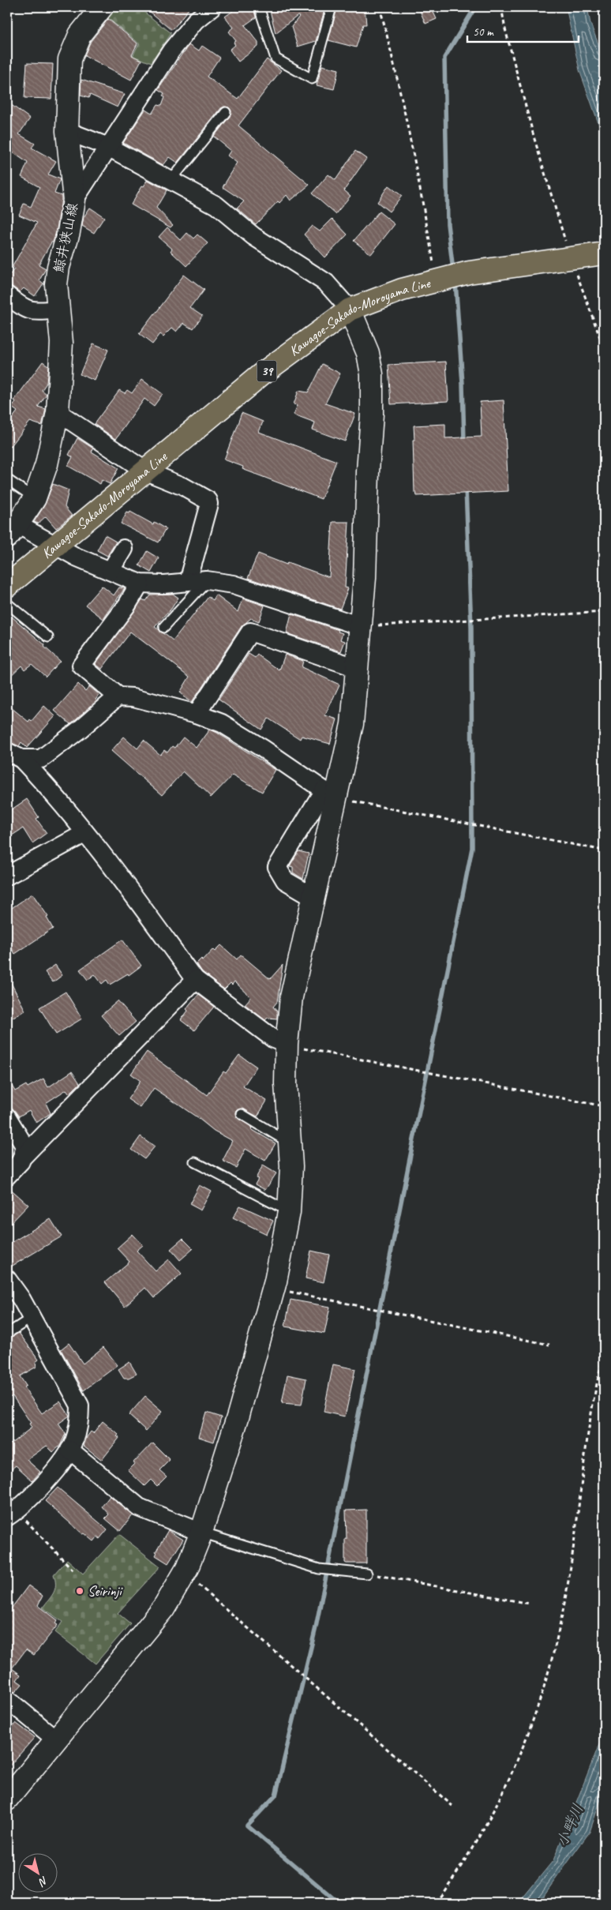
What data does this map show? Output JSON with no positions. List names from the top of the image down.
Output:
{
  "streets": {
    "main road": ["Kawagoe-Sakado-Moroyama Line", "39"],
    "street": ["鯨井狭山線"]
  },
  "water": ["小畔川"],
  "places": ["Seirinji"],
  "scale_bar": "50 m",
  "north": "bottom right"
}
